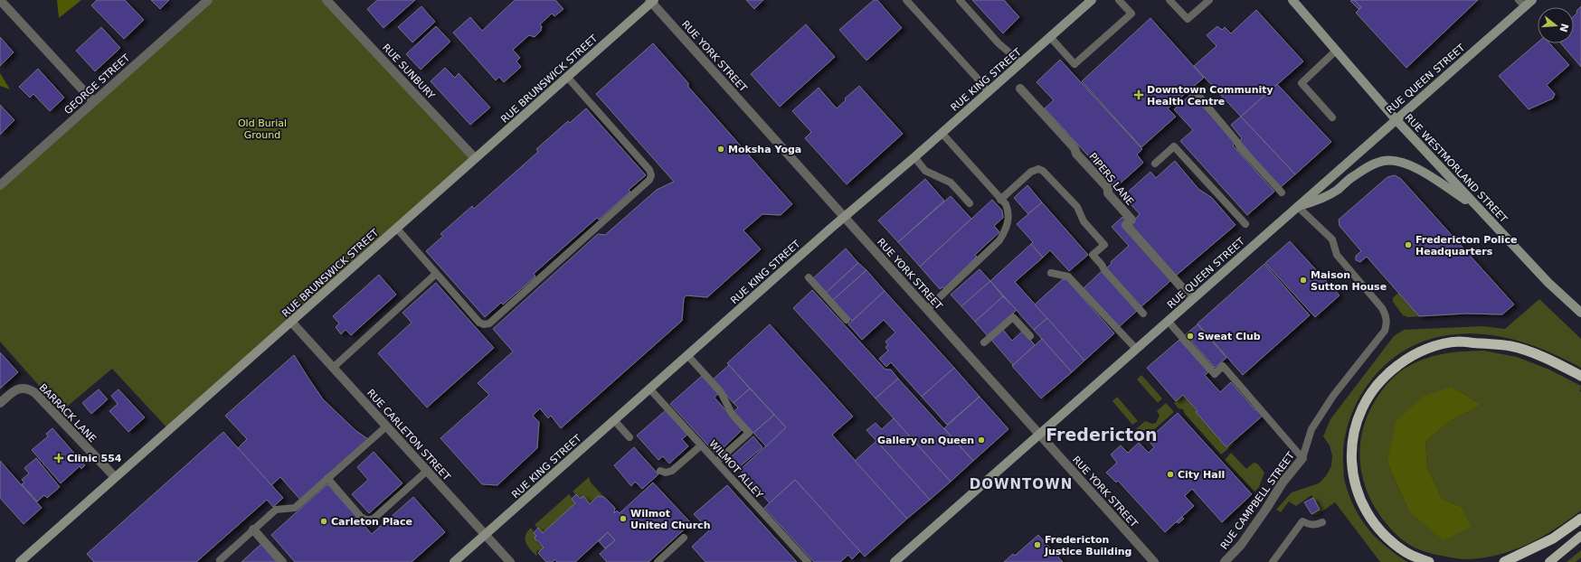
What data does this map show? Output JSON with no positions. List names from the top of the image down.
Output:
{
  "streets": {
    "main road": [
      "RUE BRUNSWICK STREET",
      "RUE QUEEN STREET",
      "RUE KING STREET",
      "RUE WESTMORLAND STREET"
    ],
    "street": [
      "RUE YORK STREET",
      "RUE SUNBURY",
      "GEORGE STREET",
      "PIPERS LANE",
      "BARRACK LANE",
      "RUE CARLETON STREET",
      "RUE CAMPBELL STREET"
    ],
    "lane": ["WILMOT ALLEY"]
  },
  "crossings": [
    ["RUE YORK STREET", "RUE BRUNSWICK STREET"],
    ["RUE YORK STREET", "RUE QUEEN STREET"],
    ["RUE YORK STREET", "RUE KING STREET"],
    ["RUE SUNBURY", "RUE BRUNSWICK STREET"],
    ["RUE BRUNSWICK STREET", "BARRACK LANE"],
    ["RUE BRUNSWICK STREET", "RUE CARLETON STREET"],
    ["RUE QUEEN STREET", "RUE WESTMORLAND STREET"],
    ["RUE QUEEN STREET", "PIPERS LANE"],
    ["RUE QUEEN STREET", "RUE CAMPBELL STREET"],
    ["RUE KING STREET", "RUE CARLETON STREET"],
    ["RUE KING STREET", "WILMOT ALLEY"]
  ],
  "districts": ["Fredericton", "DOWNTOWN"],
  "parks": ["Old Burial Ground"],
  "places": {
    "health": ["Downtown Community Health Centre", "Clinic 554"],
    "other": [
      "Moksha Yoga",
      "Fredericton Police Headquarters",
      "Maison Sutton House",
      "Sweat Club",
      "Gallery on Queen",
      "City Hall",
      "Wilmot United Church",
      "Carleton Place",
      "Fredericton Justice Building"
    ]
  },
  "north": "right"
}
